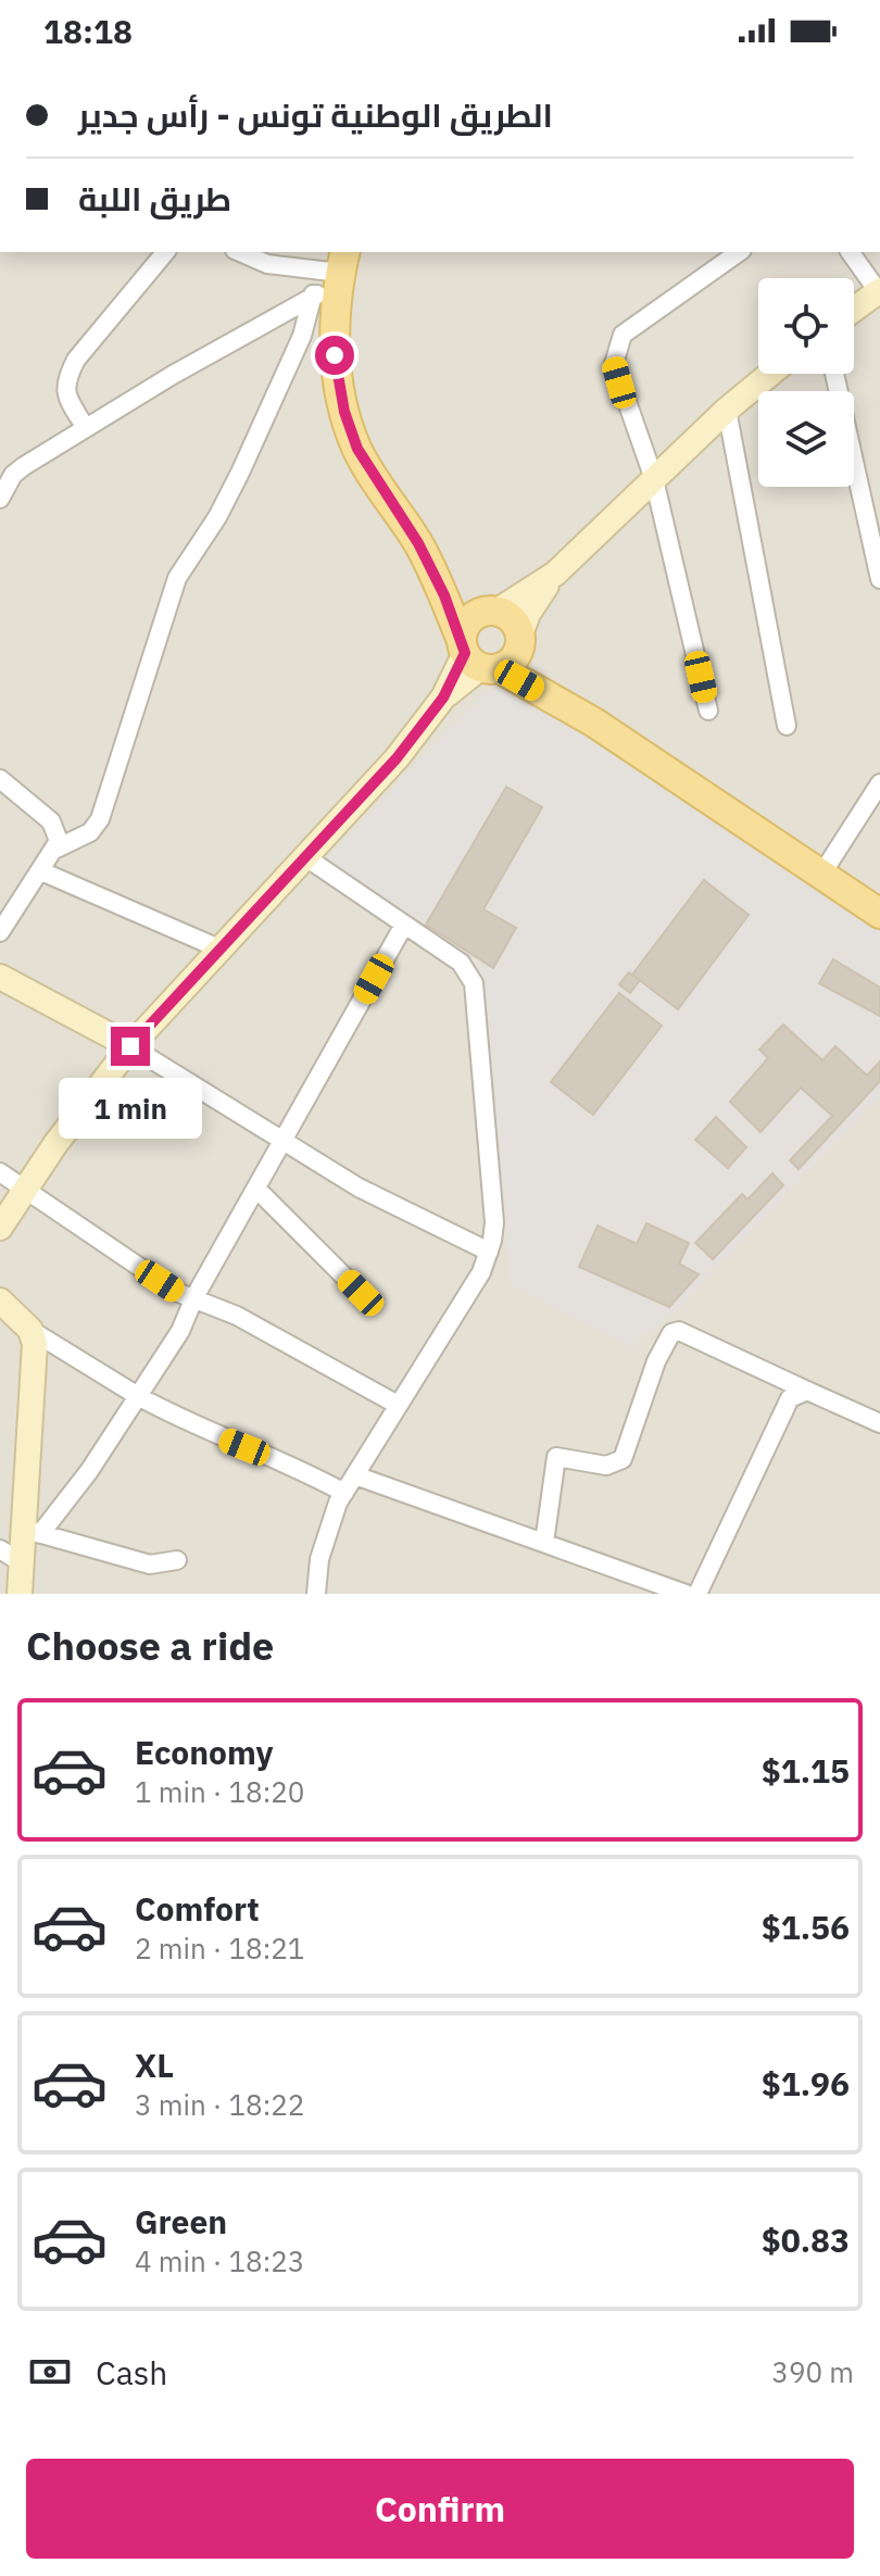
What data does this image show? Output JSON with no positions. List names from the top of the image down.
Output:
{
  "page": {
    "status": "18:18",
    "banner": ["الطريق الوطنية تونس - رأس جدير", "طريق اللبة"],
    "bubble": "1 min",
    "heading": "Choose a ride",
    "list": [
      {
        "name": "Economy",
        "note": "1 min · 18:20",
        "value": "$1.15"
      },
      {
        "name": "Comfort",
        "note": "2 min · 18:21",
        "value": "$1.56"
      },
      {
        "name": "XL",
        "note": "3 min · 18:22",
        "value": "$1.96"
      },
      {
        "name": "Green",
        "note": "4 min · 18:23",
        "value": "$0.83"
      }
    ],
    "pay": ["Cash", "390 m"],
    "buttons": "Confirm"
  }
}
